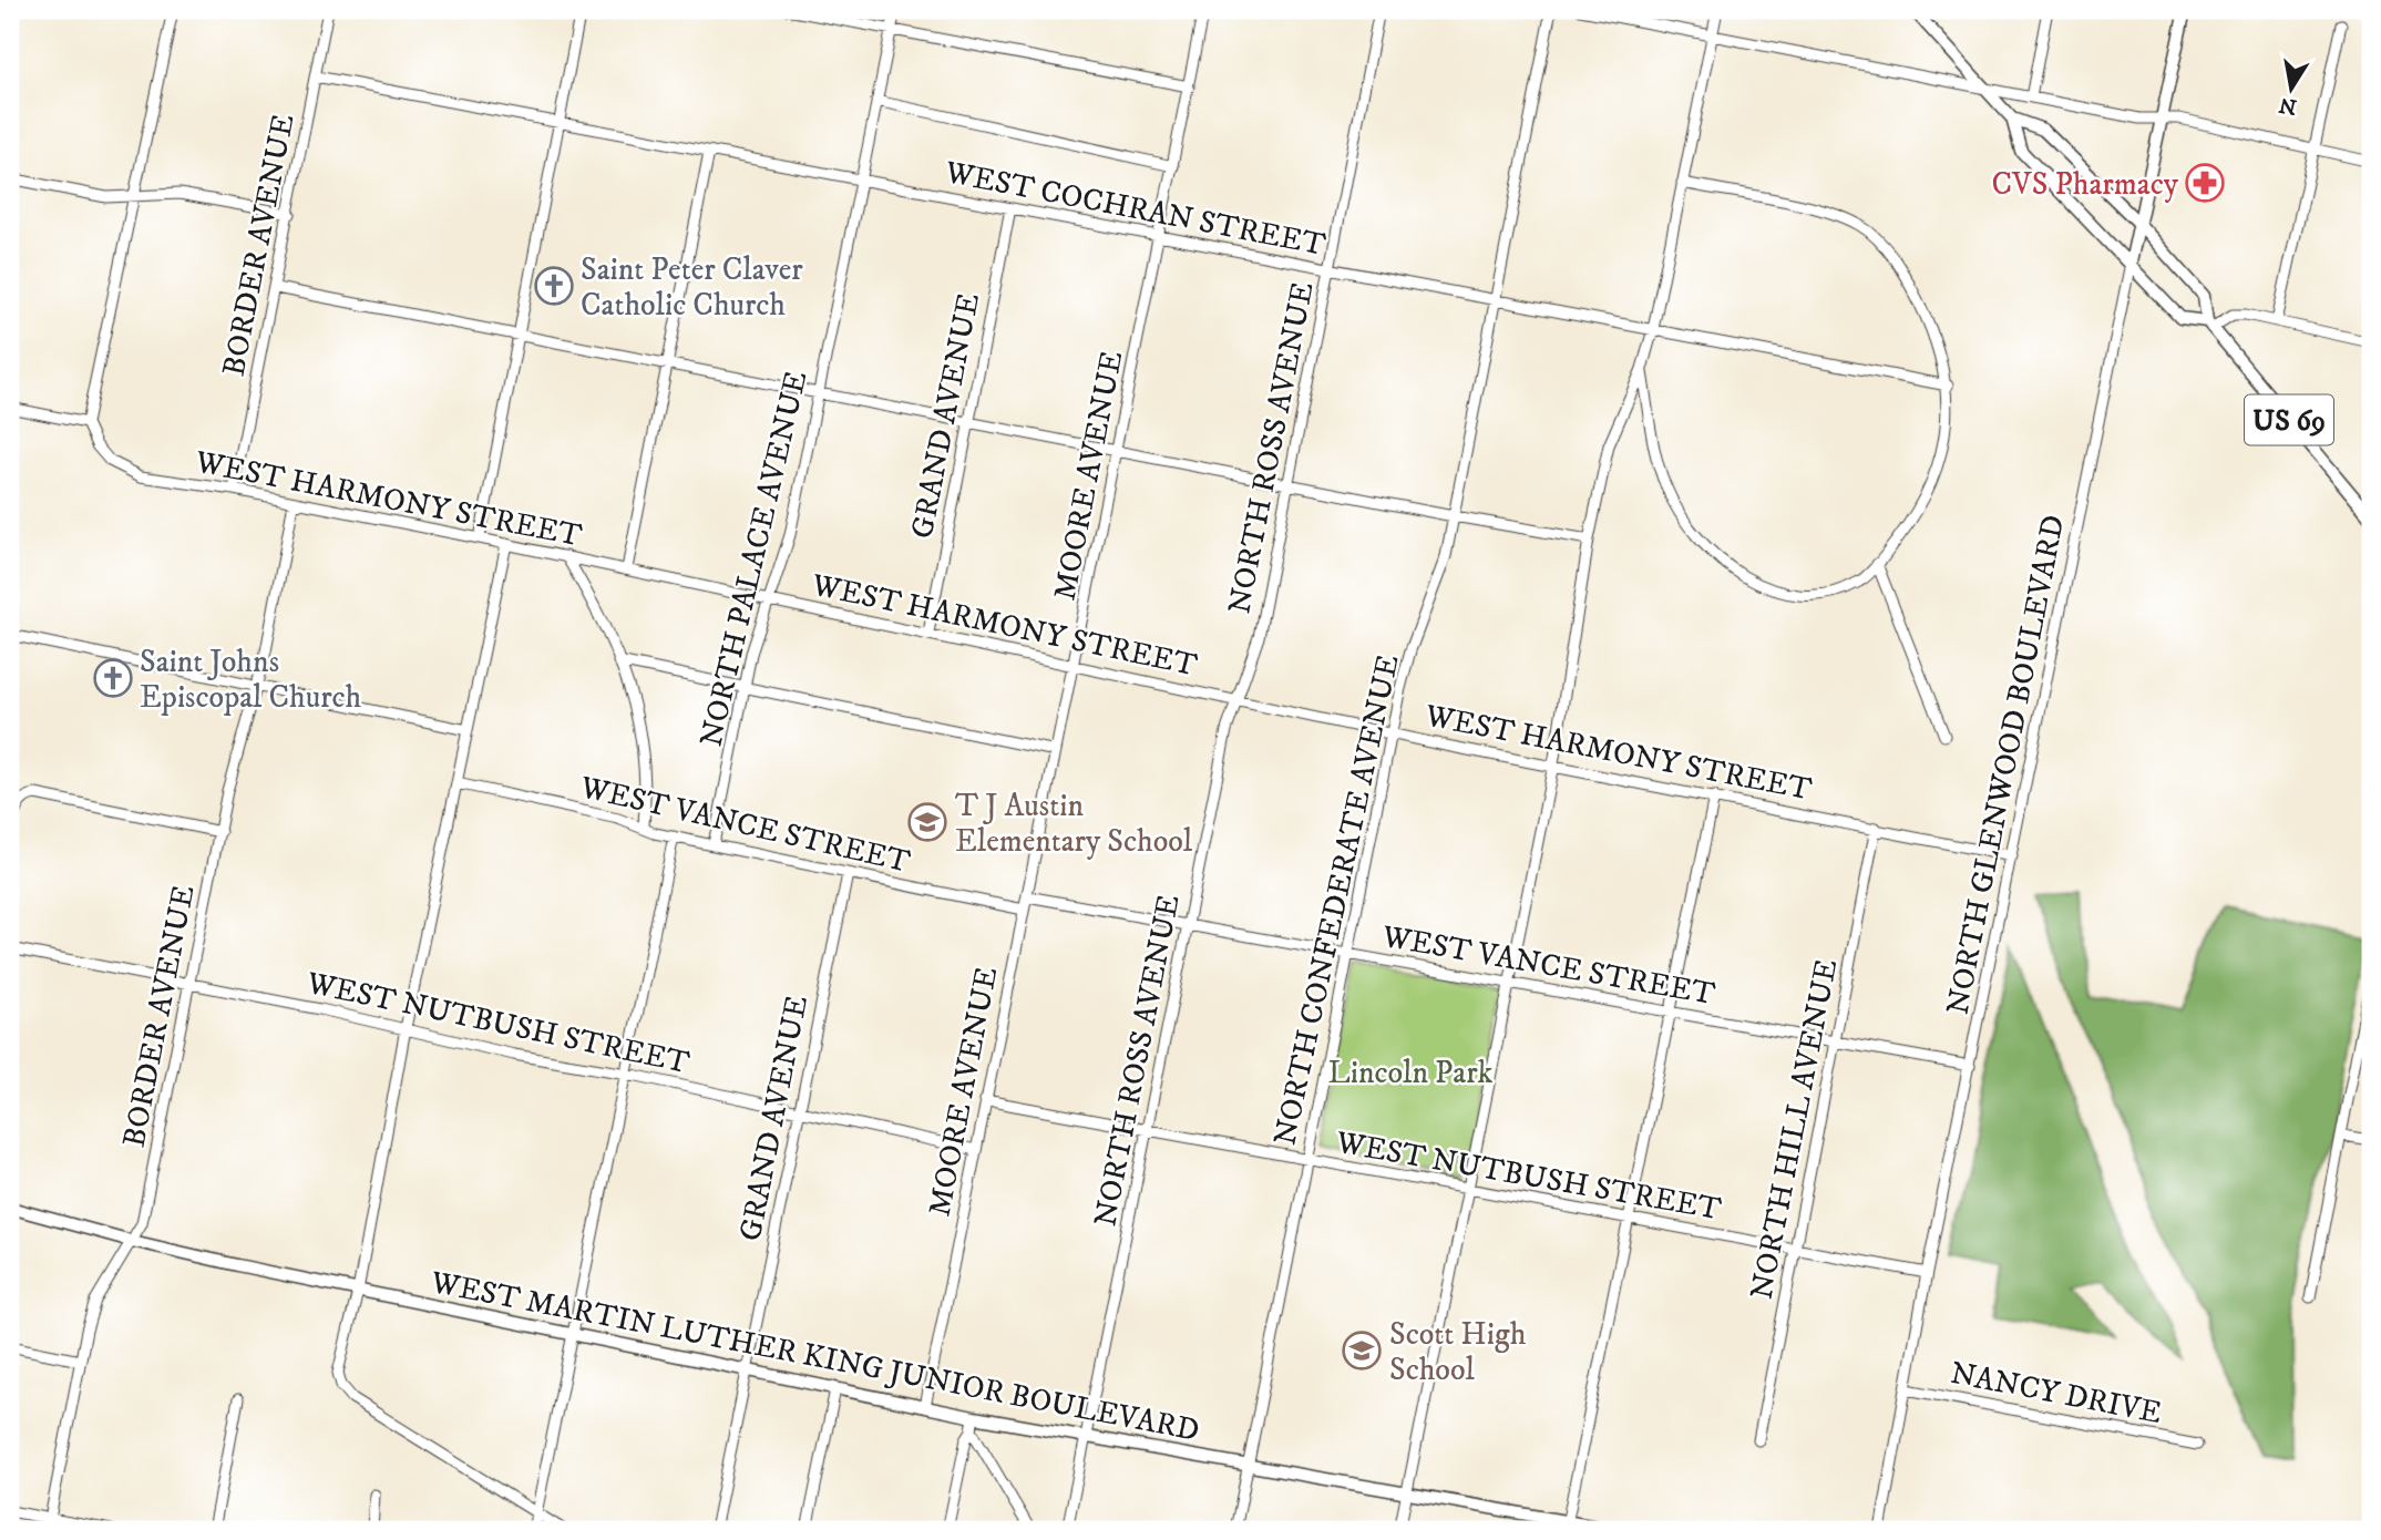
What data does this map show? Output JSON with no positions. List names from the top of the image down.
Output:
{
  "streets": {
    "main road": ["US 69", "NORTH GLENWOOD BOULEVARD", "WEST MARTIN LUTHER KING JUNIOR BOULEVARD"],
    "street": [
      "WEST COCHRAN STREET",
      "BORDER AVENUE",
      "GRAND AVENUE",
      "NORTH ROSS AVENUE",
      "MOORE AVENUE",
      "WEST HARMONY STREET",
      "NORTH PALACE AVENUE",
      "WEST VANCE STREET",
      "NORTH CONFEDERATE AVENUE",
      "WEST NUTBUSH STREET",
      "NORTH HILL AVENUE",
      "NANCY DRIVE"
    ]
  },
  "crossings": [
    ["WEST COCHRAN STREET", "BORDER AVENUE"],
    ["WEST COCHRAN STREET", "GRAND AVENUE"],
    ["WEST COCHRAN STREET", "NORTH ROSS AVENUE"],
    ["WEST COCHRAN STREET", "MOORE AVENUE"],
    ["WEST COCHRAN STREET", "NORTH PALACE AVENUE"],
    ["WEST COCHRAN STREET", "NORTH CONFEDERATE AVENUE"],
    ["BORDER AVENUE", "WEST HARMONY STREET"],
    ["BORDER AVENUE", "WEST NUTBUSH STREET"],
    ["BORDER AVENUE", "WEST MARTIN LUTHER KING JUNIOR BOULEVARD"],
    ["GRAND AVENUE", "WEST HARMONY STREET"],
    ["GRAND AVENUE", "WEST VANCE STREET"],
    ["GRAND AVENUE", "WEST NUTBUSH STREET"],
    ["GRAND AVENUE", "WEST MARTIN LUTHER KING JUNIOR BOULEVARD"],
    ["US 69", "NORTH GLENWOOD BOULEVARD"],
    ["NORTH ROSS AVENUE", "WEST HARMONY STREET"],
    ["NORTH ROSS AVENUE", "WEST VANCE STREET"],
    ["NORTH ROSS AVENUE", "WEST NUTBUSH STREET"],
    ["NORTH ROSS AVENUE", "WEST MARTIN LUTHER KING JUNIOR BOULEVARD"],
    ["MOORE AVENUE", "WEST HARMONY STREET"],
    ["MOORE AVENUE", "WEST VANCE STREET"],
    ["MOORE AVENUE", "WEST NUTBUSH STREET"],
    ["MOORE AVENUE", "WEST MARTIN LUTHER KING JUNIOR BOULEVARD"],
    ["WEST HARMONY STREET", "NORTH PALACE AVENUE"],
    ["WEST HARMONY STREET", "NORTH GLENWOOD BOULEVARD"],
    ["WEST HARMONY STREET", "NORTH CONFEDERATE AVENUE"],
    ["WEST HARMONY STREET", "NORTH HILL AVENUE"],
    ["NORTH PALACE AVENUE", "WEST VANCE STREET"],
    ["NORTH GLENWOOD BOULEVARD", "WEST VANCE STREET"],
    ["NORTH GLENWOOD BOULEVARD", "WEST NUTBUSH STREET"],
    ["NORTH GLENWOOD BOULEVARD", "NANCY DRIVE"],
    ["WEST VANCE STREET", "NORTH CONFEDERATE AVENUE"],
    ["WEST VANCE STREET", "NORTH HILL AVENUE"],
    ["NORTH CONFEDERATE AVENUE", "WEST NUTBUSH STREET"],
    ["NORTH CONFEDERATE AVENUE", "WEST MARTIN LUTHER KING JUNIOR BOULEVARD"],
    ["WEST NUTBUSH STREET", "NORTH HILL AVENUE"]
  ],
  "parks": ["Lincoln Park"],
  "places": {
    "pharmacy": ["CVS Pharmacy"],
    "church": ["Saint Peter Claver Catholic Church", "Saint Johns Episcopal Church"],
    "school or university": ["T J Austin Elementary School", "Scott High School"]
  },
  "north": "bottom"
}
